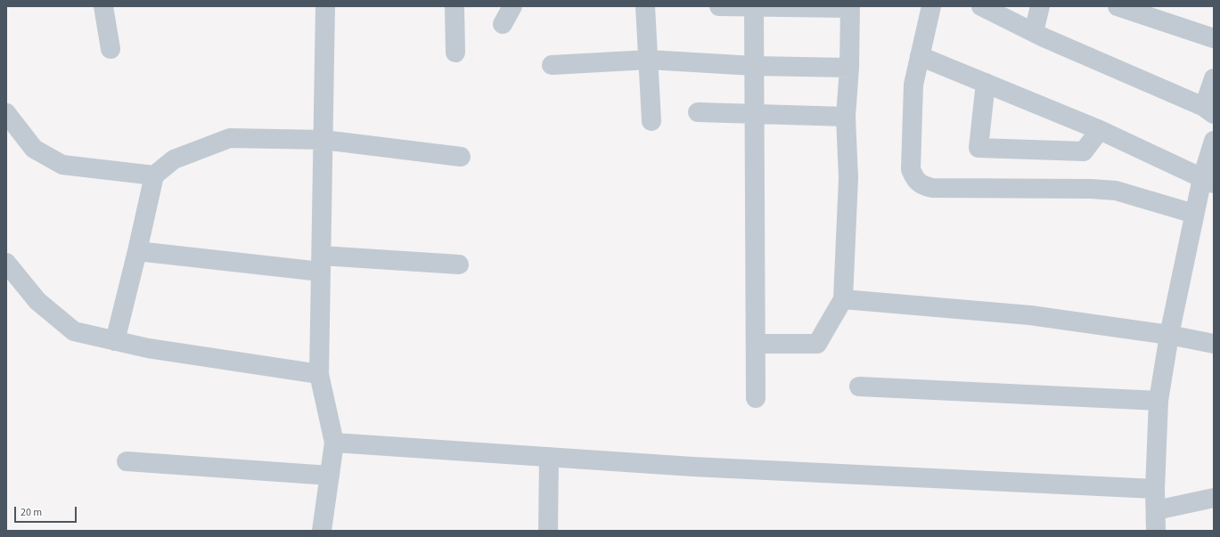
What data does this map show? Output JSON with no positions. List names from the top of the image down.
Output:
{
  "scale_bar": "20 m"
}
